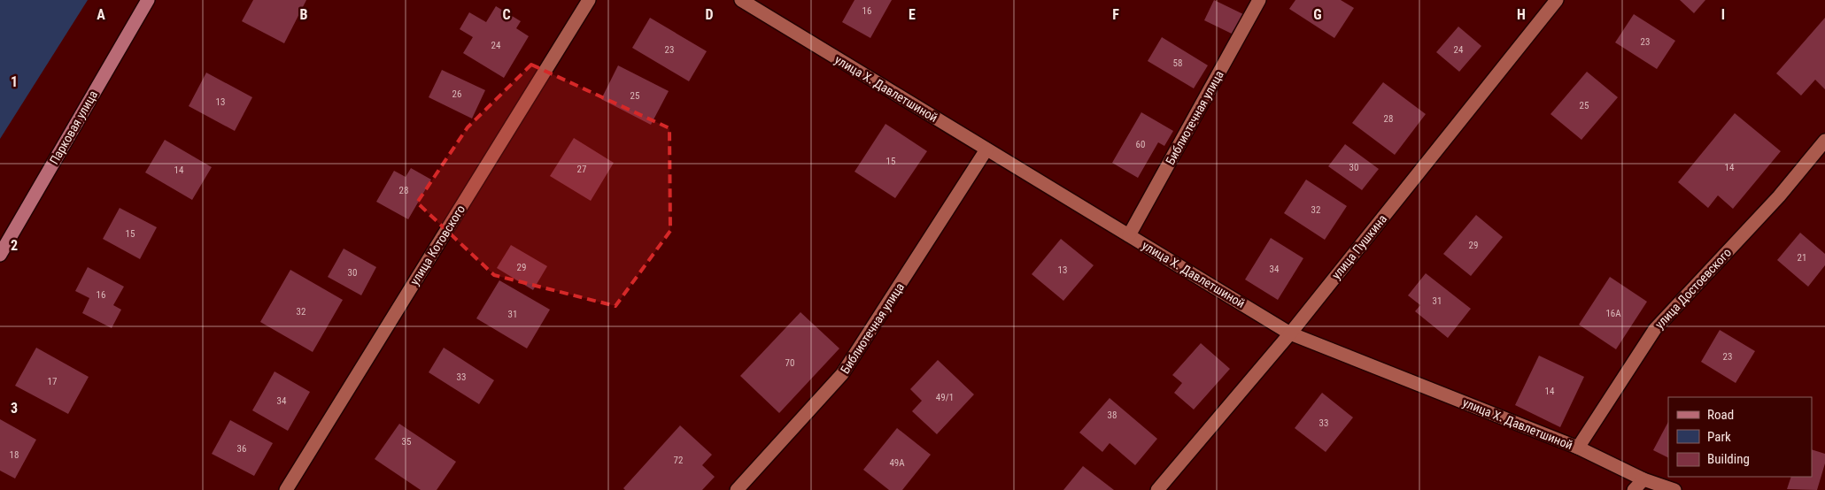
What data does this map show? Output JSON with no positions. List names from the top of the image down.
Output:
{
  "streets": {
    "street": [
      "улица Х. Давлетшиной",
      "Библиотечная улица",
      "Парковая улица",
      "улица Котовского",
      "улица Пушкина",
      "улица Достоевского"
    ]
  },
  "crossings": [
    ["улица Х. Давлетшиной", "Библиотечная улица"],
    ["улица Х. Давлетшиной", "улица Пушкина"],
    ["улица Х. Давлетшиной", "улица Достоевского"]
  ],
  "house_numbers": [
    "16",
    "23",
    "24",
    "23",
    "24",
    "58",
    "26",
    "25",
    "13",
    "25",
    "28",
    "60",
    "15",
    "30",
    "14",
    "27",
    "14",
    "28",
    "32",
    "15",
    "29",
    "21",
    "29",
    "34",
    "13",
    "30",
    "16",
    "31",
    "32",
    "16А",
    "31",
    "23",
    "70",
    "33",
    "17",
    "14",
    "49/1",
    "34",
    "38",
    "33",
    "35",
    "36",
    "18",
    "72",
    "49А"
  ],
  "legend": ["Road", "Park", "Building"],
  "grid": {
    "columns": [
      "A",
      "B",
      "C",
      "D",
      "E",
      "F",
      "G",
      "H",
      "I"
    ],
    "rows": ["1", "2", "3"]
  }
}
